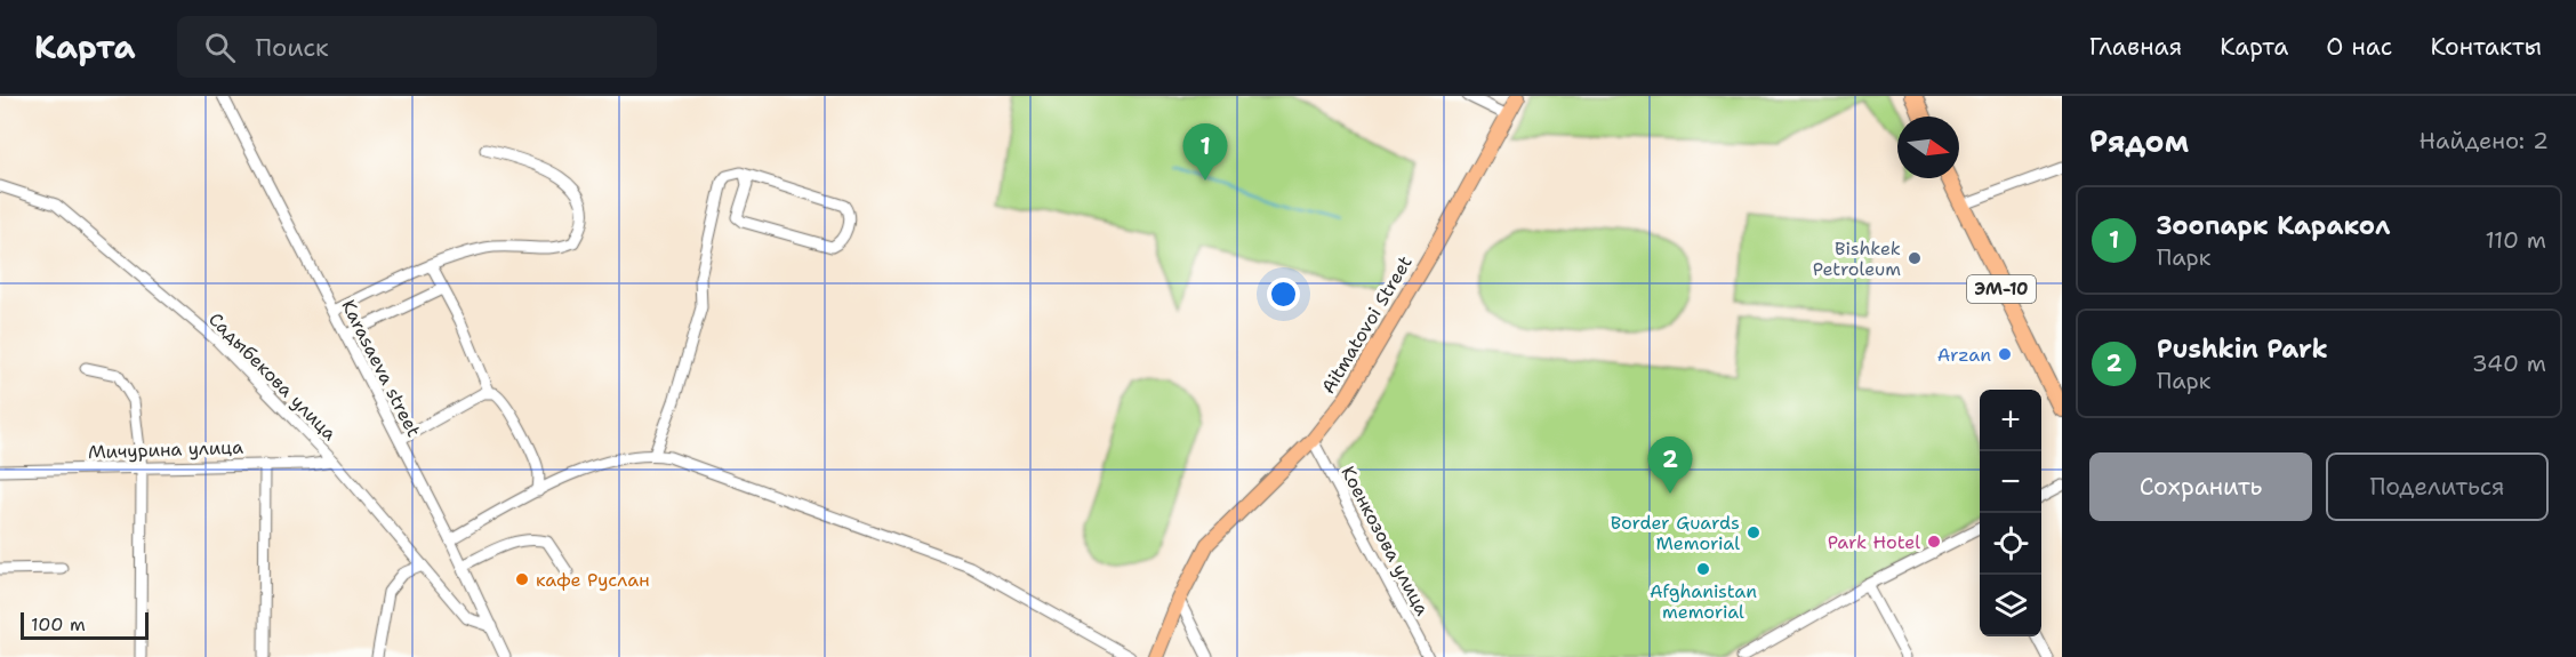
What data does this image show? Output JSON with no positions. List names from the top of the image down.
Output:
{
  "streets": {
    "highway": ["ЭМ-10"],
    "main road": ["Aitmatovoi Street"],
    "street": [
      "Karasaeva street",
      "Садыбекова улица",
      "Мичурина улица",
      "Коенкозова улица"
    ]
  },
  "crossings": [
    ["Aitmatovoi Street", "Коенкозова улица"],
    ["Karasaeva street", "Садыбекова улица"],
    ["Садыбекова улица", "Мичурина улица"]
  ],
  "places": [
    "Bishkek Petroleum",
    "Arzan",
    "Border Guards Memorial",
    "Park Hotel",
    "Afghanistan memorial",
    "кафе Руслан"
  ],
  "scale_bar": "100 m",
  "north": "right",
  "page": {
    "header": "Карта",
    "search": "Поиск",
    "nav": [
      "Главная",
      "Карта",
      "О нас",
      "Контакты"
    ],
    "heading": ["Рядом", "Найдено: 2"],
    "pins": ["1", "2"],
    "list": [
      {
        "mark": "1",
        "name": "Зоопарк Каракол",
        "note": "Парк",
        "value": "110 m"
      },
      {
        "mark": "2",
        "name": "Pushkin Park",
        "note": "Парк",
        "value": "340 m"
      }
    ],
    "map_buttons": ["+", "−"],
    "buttons": ["Сохранить", "Поделиться"],
    "scale": "100 m"
  }
}
